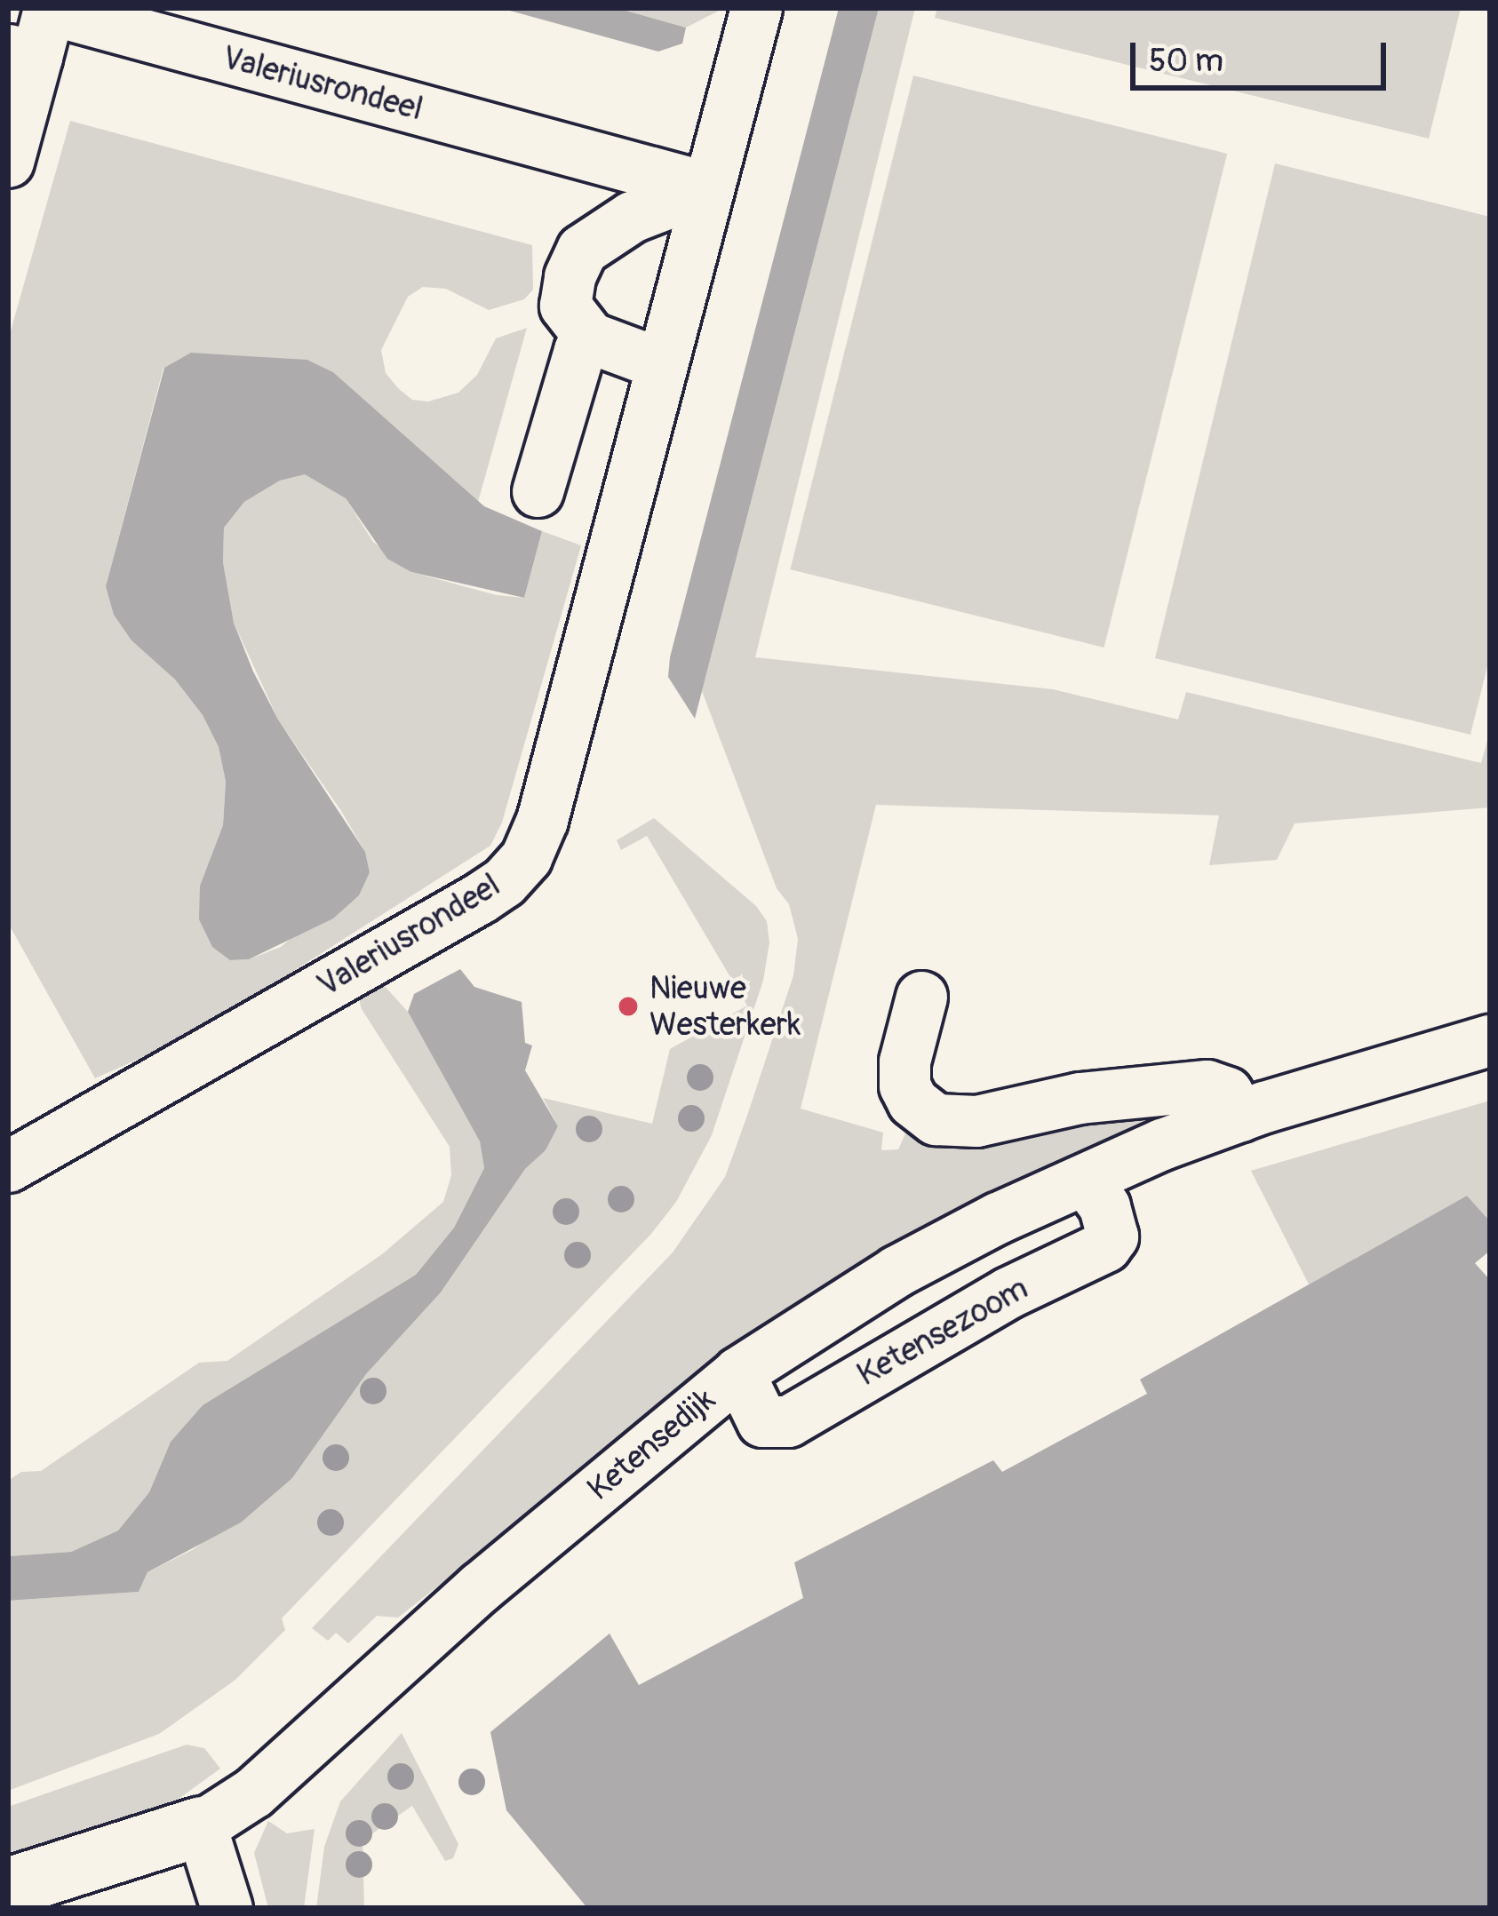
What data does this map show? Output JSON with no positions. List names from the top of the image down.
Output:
{
  "streets": {
    "street": ["Valeriusrondeel", "Ketensezoom", "Ketensedijk"]
  },
  "crossings": [
    ["Ketensezoom", "Ketensedijk"]
  ],
  "places": ["Nieuwe Westerkerk"],
  "scale_bar": "50 m"
}
